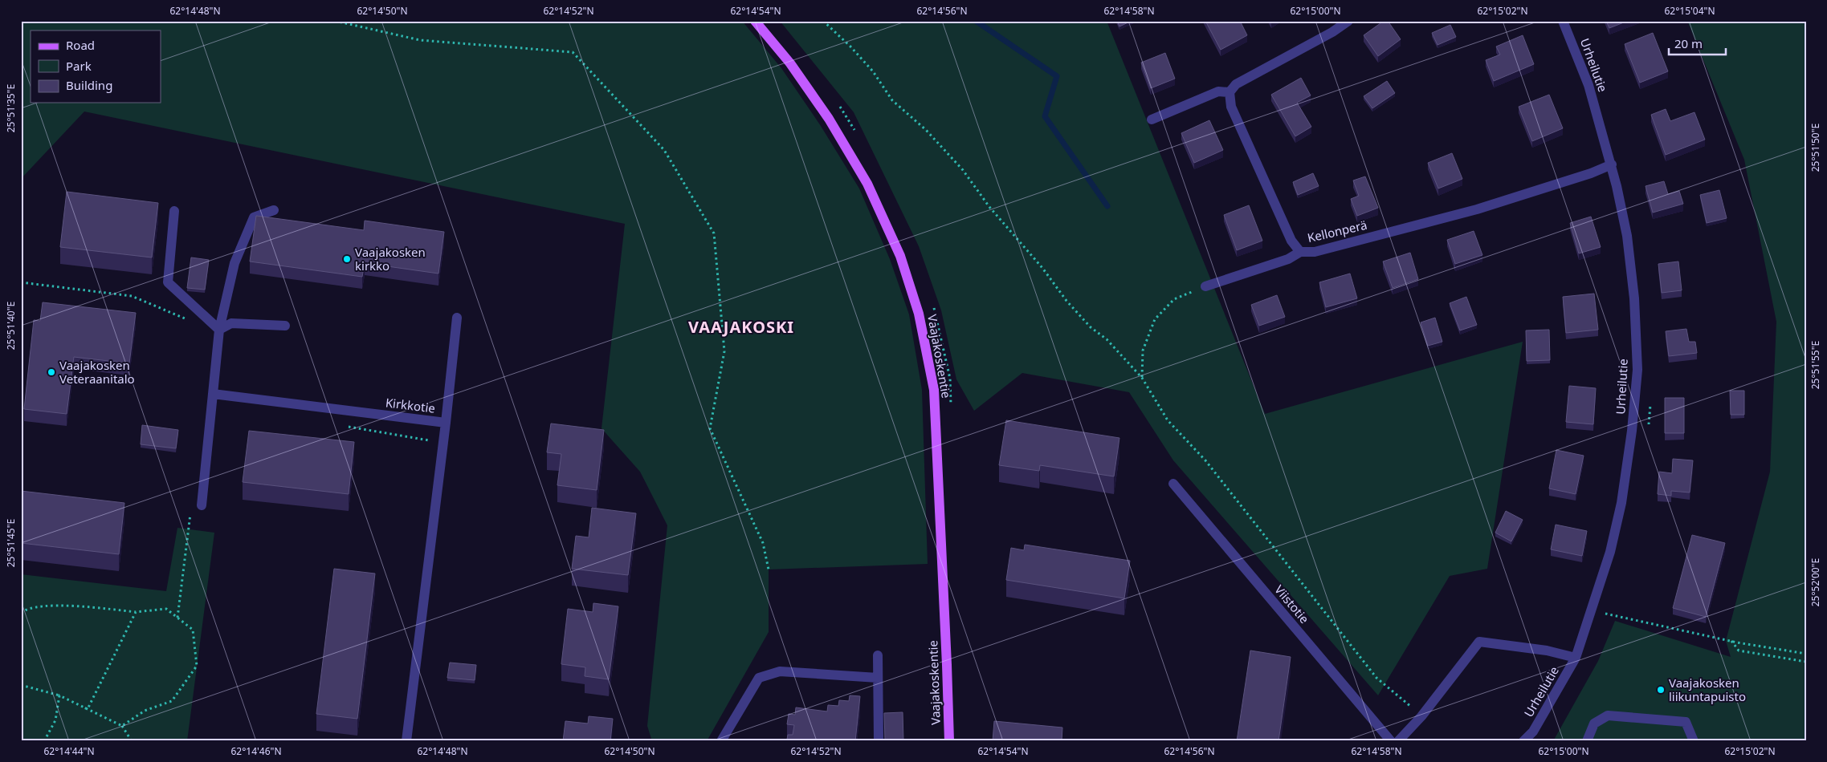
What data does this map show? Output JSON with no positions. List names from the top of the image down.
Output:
{
  "streets": {
    "main road": ["Vaajakoskentie"],
    "street": [
      "Urheilutie",
      "Kellonperä",
      "Kirkkotie",
      "Viistotie"
    ]
  },
  "crossings": [
    ["Urheilutie", "Kellonperä"]
  ],
  "districts": ["VAAJAKOSKI"],
  "places": ["Vaajakosken kirkko", "Vaajakosken Veteraanitalo", "Vaajakosken liikuntapuisto"],
  "legend": ["Road", "Park", "Building"],
  "scale_bar": "20 m",
  "coordinates": [
    "62°14'48\"N",
    "62°14'50\"N",
    "62°14'52\"N",
    "62°14'54\"N",
    "62°14'56\"N",
    "62°14'58\"N",
    "62°15'00\"N",
    "62°15'02\"N",
    "62°15'04\"N",
    "25°51'35\"E",
    "25°51'50\"E",
    "25°51'40\"E",
    "25°51'55\"E",
    "25°51'45\"E",
    "25°52'00\"E",
    "62°14'44\"N",
    "62°14'46\"N"
  ]
}
